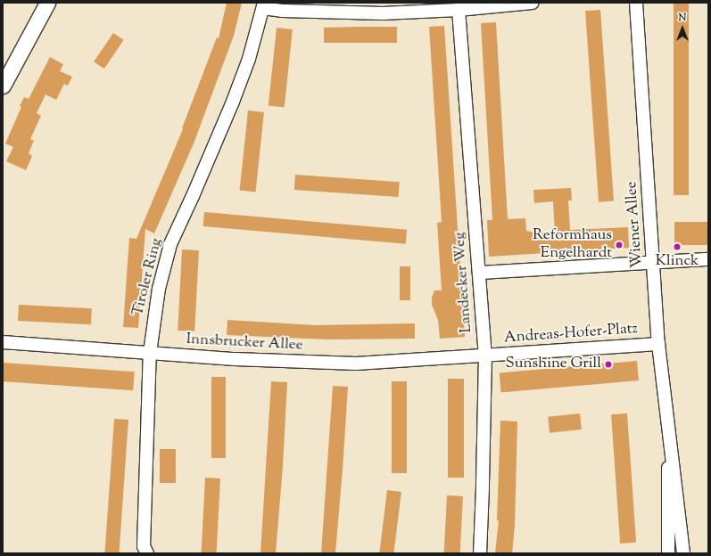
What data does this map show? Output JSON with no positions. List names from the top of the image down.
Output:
{
  "streets": {
    "street": [
      "Wiener Allee",
      "Tiroler Ring",
      "Landecker Weg",
      "Andreas-Hofer-Platz",
      "Innsbrucker Allee"
    ]
  },
  "crossings": [
    ["Wiener Allee", "Andreas-Hofer-Platz"],
    ["Tiroler Ring", "Innsbrucker Allee"],
    ["Landecker Weg", "Andreas-Hofer-Platz"],
    ["Landecker Weg", "Innsbrucker Allee"],
    ["Andreas-Hofer-Platz", "Innsbrucker Allee"]
  ],
  "places": ["Reformhaus Engelhardt", "Klinck", "Sunshine Grill"],
  "north": "top"
}
